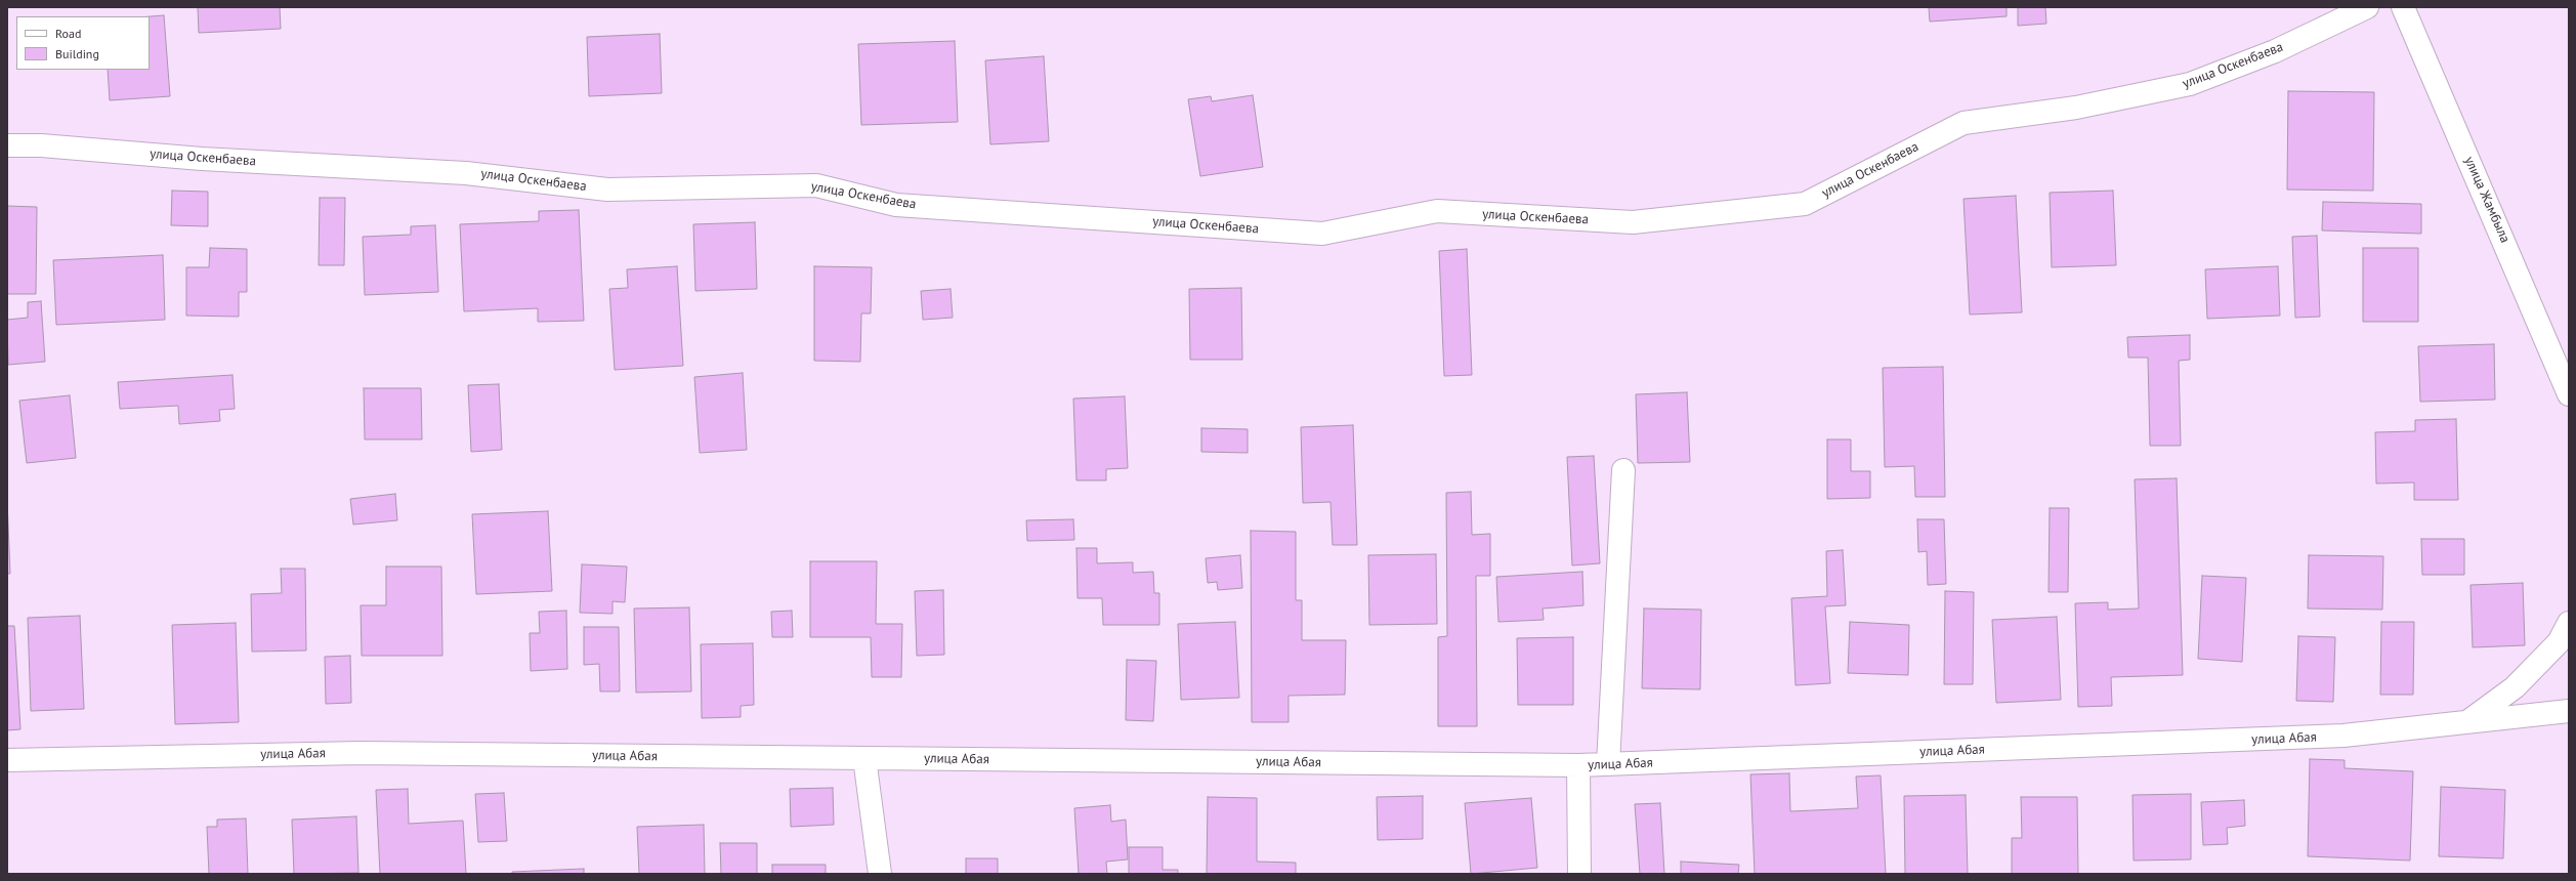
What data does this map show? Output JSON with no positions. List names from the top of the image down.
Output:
{
  "streets": {
    "street": ["улица Оскенбаева", "улица Жамбыла", "улица Абая"]
  },
  "legend": ["Road", "Building"]
}
